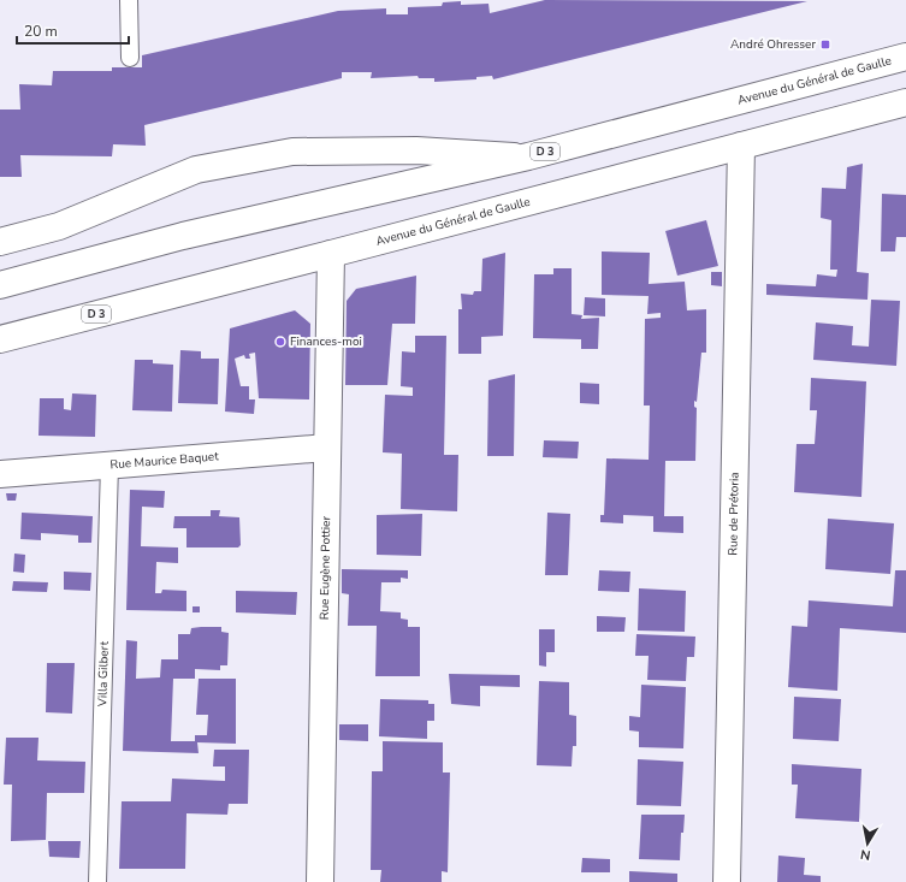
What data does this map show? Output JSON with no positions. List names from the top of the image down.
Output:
{
  "streets": {
    "street": [
      "Avenue du Général de Gaulle",
      "D 3",
      "Rue Maurice Baquet",
      "Rue de Prétoria",
      "Rue Eugène Pottier"
    ],
    "lane": ["Villa Gilbert"]
  },
  "crossings": [
    ["Avenue du Général de Gaulle", "Rue de Prétoria"],
    ["Avenue du Général de Gaulle", "Rue Eugène Pottier"],
    ["Rue Maurice Baquet", "Rue Eugène Pottier"],
    ["Rue Maurice Baquet", "Villa Gilbert"]
  ],
  "places": {
    "transit": ["André Ohresser"],
    "other": ["Finances-moi"]
  },
  "scale_bar": "20 m",
  "north": "bottom"
}
